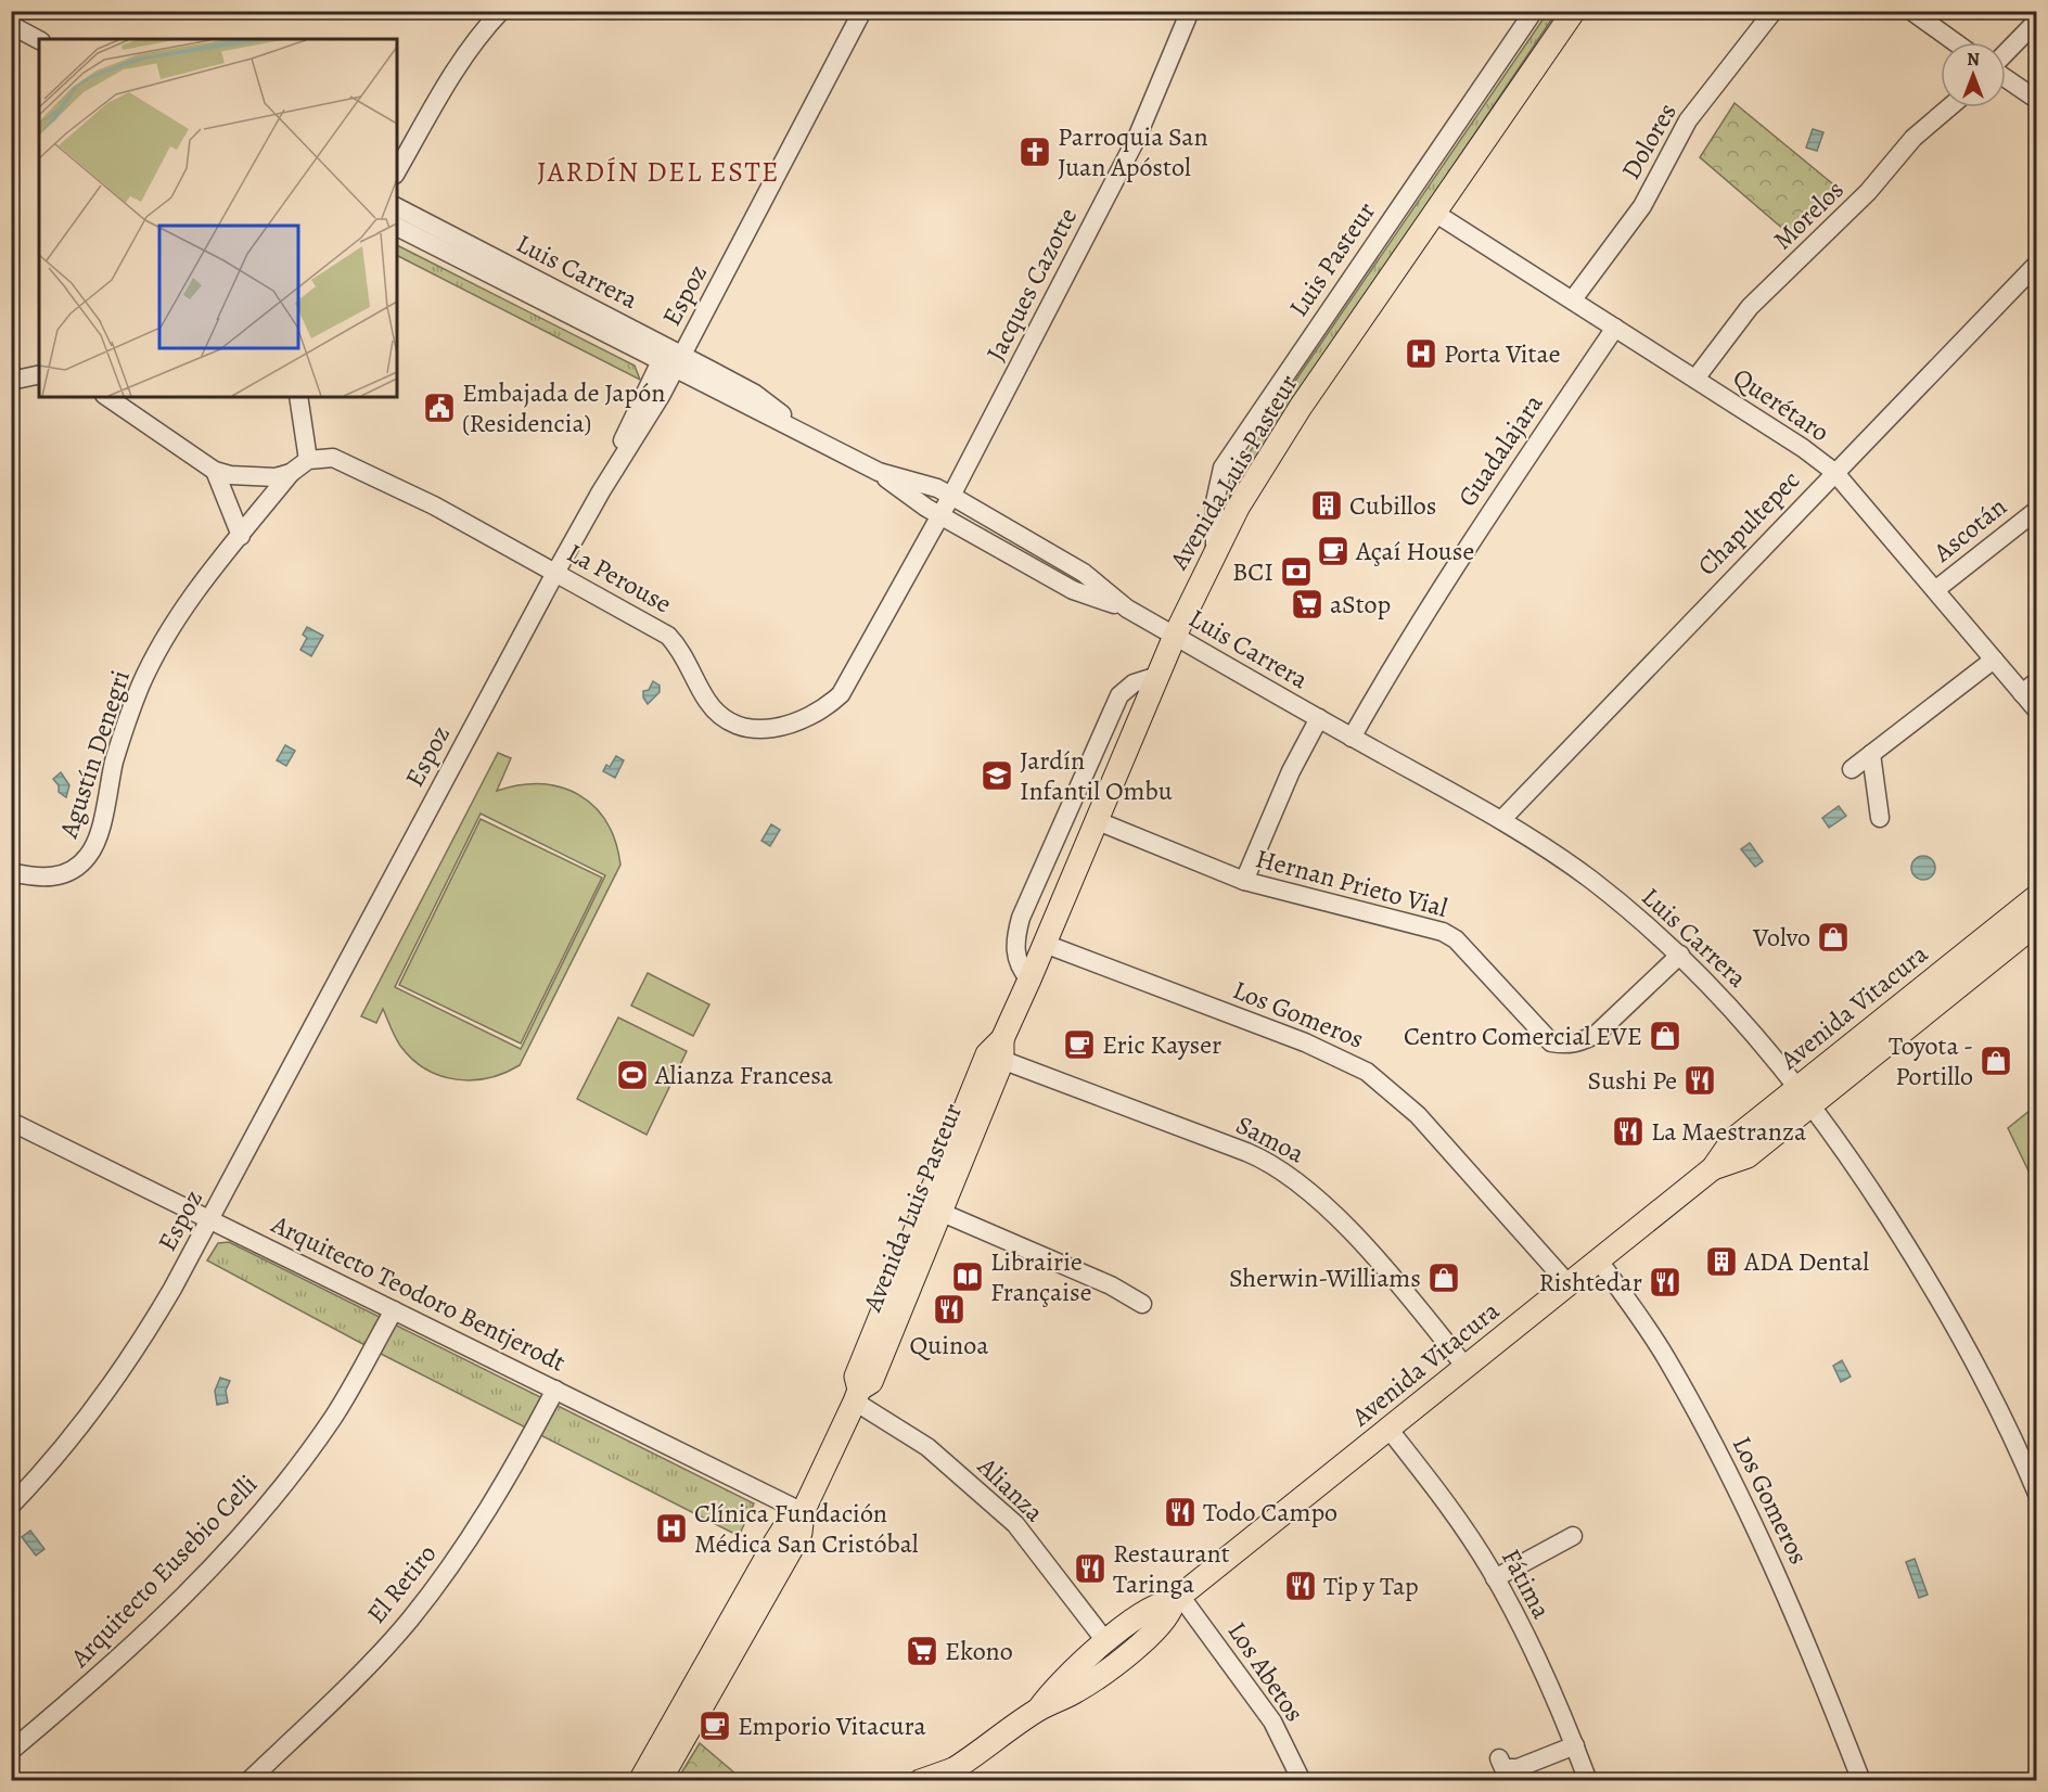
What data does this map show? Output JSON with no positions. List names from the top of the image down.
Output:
{
  "streets": {
    "main road": ["Avenida Luis Pasteur", "Avenida Vitacura"],
    "street": [
      "Dolores",
      "Morelos",
      "Luis Pasteur",
      "Luis Carrera",
      "Jacques Cazotte",
      "Espoz",
      "Querétaro",
      "Guadalajara",
      "Chapultepec",
      "Ascotán",
      "La Perouse",
      "Agustín Denegri",
      "Hernan Prieto Vial",
      "Los Gomeros",
      "Samoa",
      "Arquitecto Teodoro Bentjerodt",
      "Alianza",
      "Arquitecto Eusebio Celli",
      "El Retiro",
      "Fátima",
      "Los Abetos"
    ]
  },
  "crossings": [
    ["Dolores", "Querétaro"],
    ["Morelos", "Querétaro"],
    ["Luis Pasteur", "Avenida Luis Pasteur"],
    ["Luis Carrera", "Jacques Cazotte"],
    ["Luis Carrera", "Espoz"],
    ["Luis Carrera", "Guadalajara"],
    ["Luis Carrera", "Avenida Luis Pasteur"],
    ["Luis Carrera", "Chapultepec"],
    ["Luis Carrera", "La Perouse"],
    ["Luis Carrera", "Hernan Prieto Vial"],
    ["Luis Carrera", "Avenida Vitacura"],
    ["Jacques Cazotte", "La Perouse"],
    ["Espoz", "La Perouse"],
    ["Espoz", "Arquitecto Teodoro Bentjerodt"],
    ["Querétaro", "Guadalajara"],
    ["Querétaro", "Avenida Luis Pasteur"],
    ["Querétaro", "Chapultepec"],
    ["Querétaro", "Ascotán"],
    ["Avenida Luis Pasteur", "Hernan Prieto Vial"],
    ["Avenida Luis Pasteur", "Los Gomeros"],
    ["Avenida Luis Pasteur", "Samoa"],
    ["Avenida Luis Pasteur", "Arquitecto Teodoro Bentjerodt"],
    ["Avenida Luis Pasteur", "Alianza"],
    ["Avenida Vitacura", "Los Gomeros"],
    ["Avenida Vitacura", "Samoa"],
    ["Avenida Vitacura", "Alianza"],
    ["Avenida Vitacura", "Fátima"],
    ["Avenida Vitacura", "Los Abetos"],
    ["Arquitecto Teodoro Bentjerodt", "Arquitecto Eusebio Celli"],
    ["Arquitecto Teodoro Bentjerodt", "El Retiro"]
  ],
  "districts": ["JARDÍN DEL ESTE"],
  "places": {
    "church": ["Parroquia San Juan Apóstol"],
    "hospital": ["Porta Vitae", "Clínica Fundación Médica San Cristóbal"],
    "public building": ["Embajada de Japón (Residencia)"],
    "building": ["Cubillos", "ADA Dental"],
    "cafe": ["Açaí House", "Eric Kayser", "Emporio Vitacura"],
    "bank": ["BCI"],
    "supermarket": ["aStop", "Ekono"],
    "school or university": ["Jardín Infantil Ombu"],
    "shop": [
      "Volvo",
      "Centro Comercial EVE",
      "Toyota - Portillo",
      "Sherwin-Williams"
    ],
    "sports": ["Alianza Francesa"],
    "restaurant": [
      "Sushi Pe",
      "La Maestranza",
      "Rishtedar",
      "Quinoa",
      "Todo Campo",
      "Restaurant Taringa",
      "Tip y Tap"
    ],
    "library": ["Librairie Française"]
  },
  "north": "top"
}
